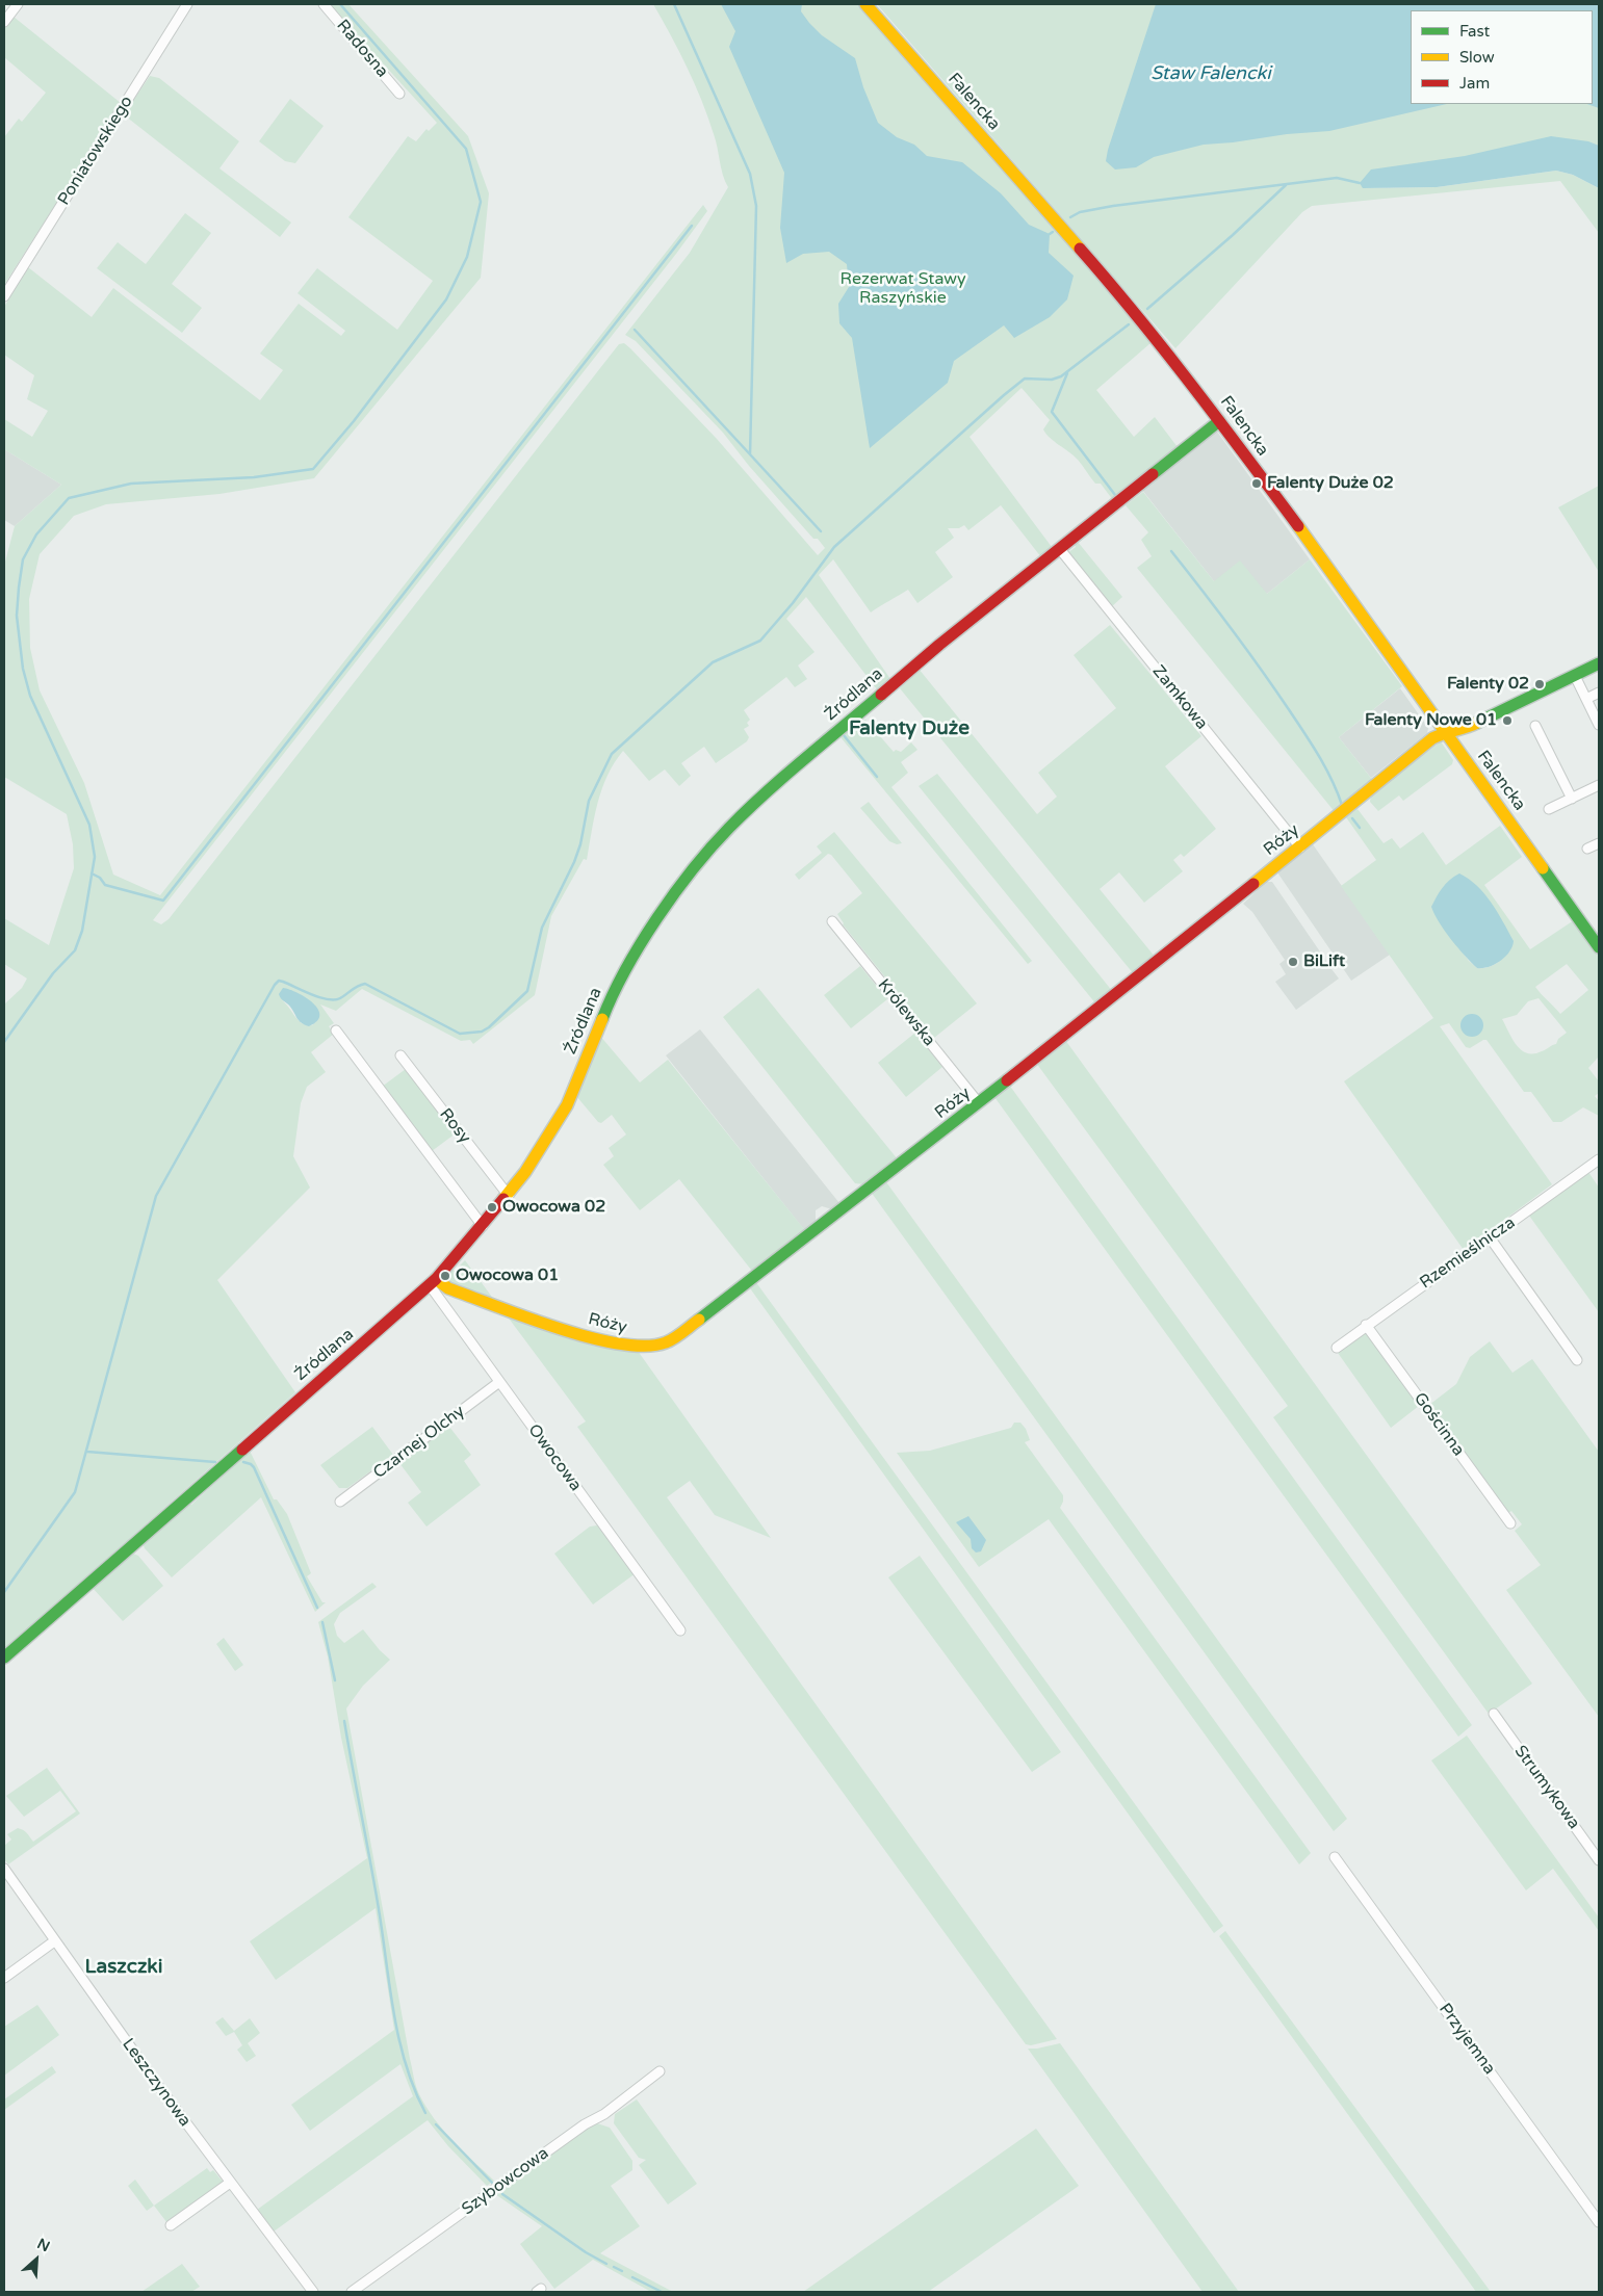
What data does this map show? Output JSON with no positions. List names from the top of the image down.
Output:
{
  "streets": {
    "street": [
      "Radosna",
      "Falencka",
      "Poniatowskiego",
      "Źródlana",
      "Zamkowa",
      "Róży",
      "Królewska",
      "Rosy",
      "Rzemieślnicza",
      "Gościnna",
      "Czarnej Olchy",
      "Owocowa",
      "Strumykowa",
      "Przyjemna",
      "Leszczynowa",
      "Szybowcowa"
    ]
  },
  "crossings": [
    ["Falencka", "Źródlana"],
    ["Falencka", "Róży"],
    ["Źródlana", "Zamkowa"],
    ["Źródlana", "Róży"],
    ["Źródlana", "Rosy"],
    ["Źródlana", "Owocowa"],
    ["Zamkowa", "Róży"],
    ["Róży", "Królewska"],
    ["Róży", "Owocowa"],
    ["Rzemieślnicza", "Gościnna"],
    ["Czarnej Olchy", "Owocowa"]
  ],
  "districts": ["Falenty Duże", "Laszczki"],
  "water": ["Staw Falencki"],
  "parks": ["Rezerwat Stawy Raszyńskie"],
  "places": [
    "Falenty Duże 02",
    "Falenty 02",
    "Falenty Nowe 01",
    "BiLift",
    "Owocowa 02",
    "Owocowa 01"
  ],
  "legend": ["Fast", "Slow", "Jam"],
  "north": "top right"
}
